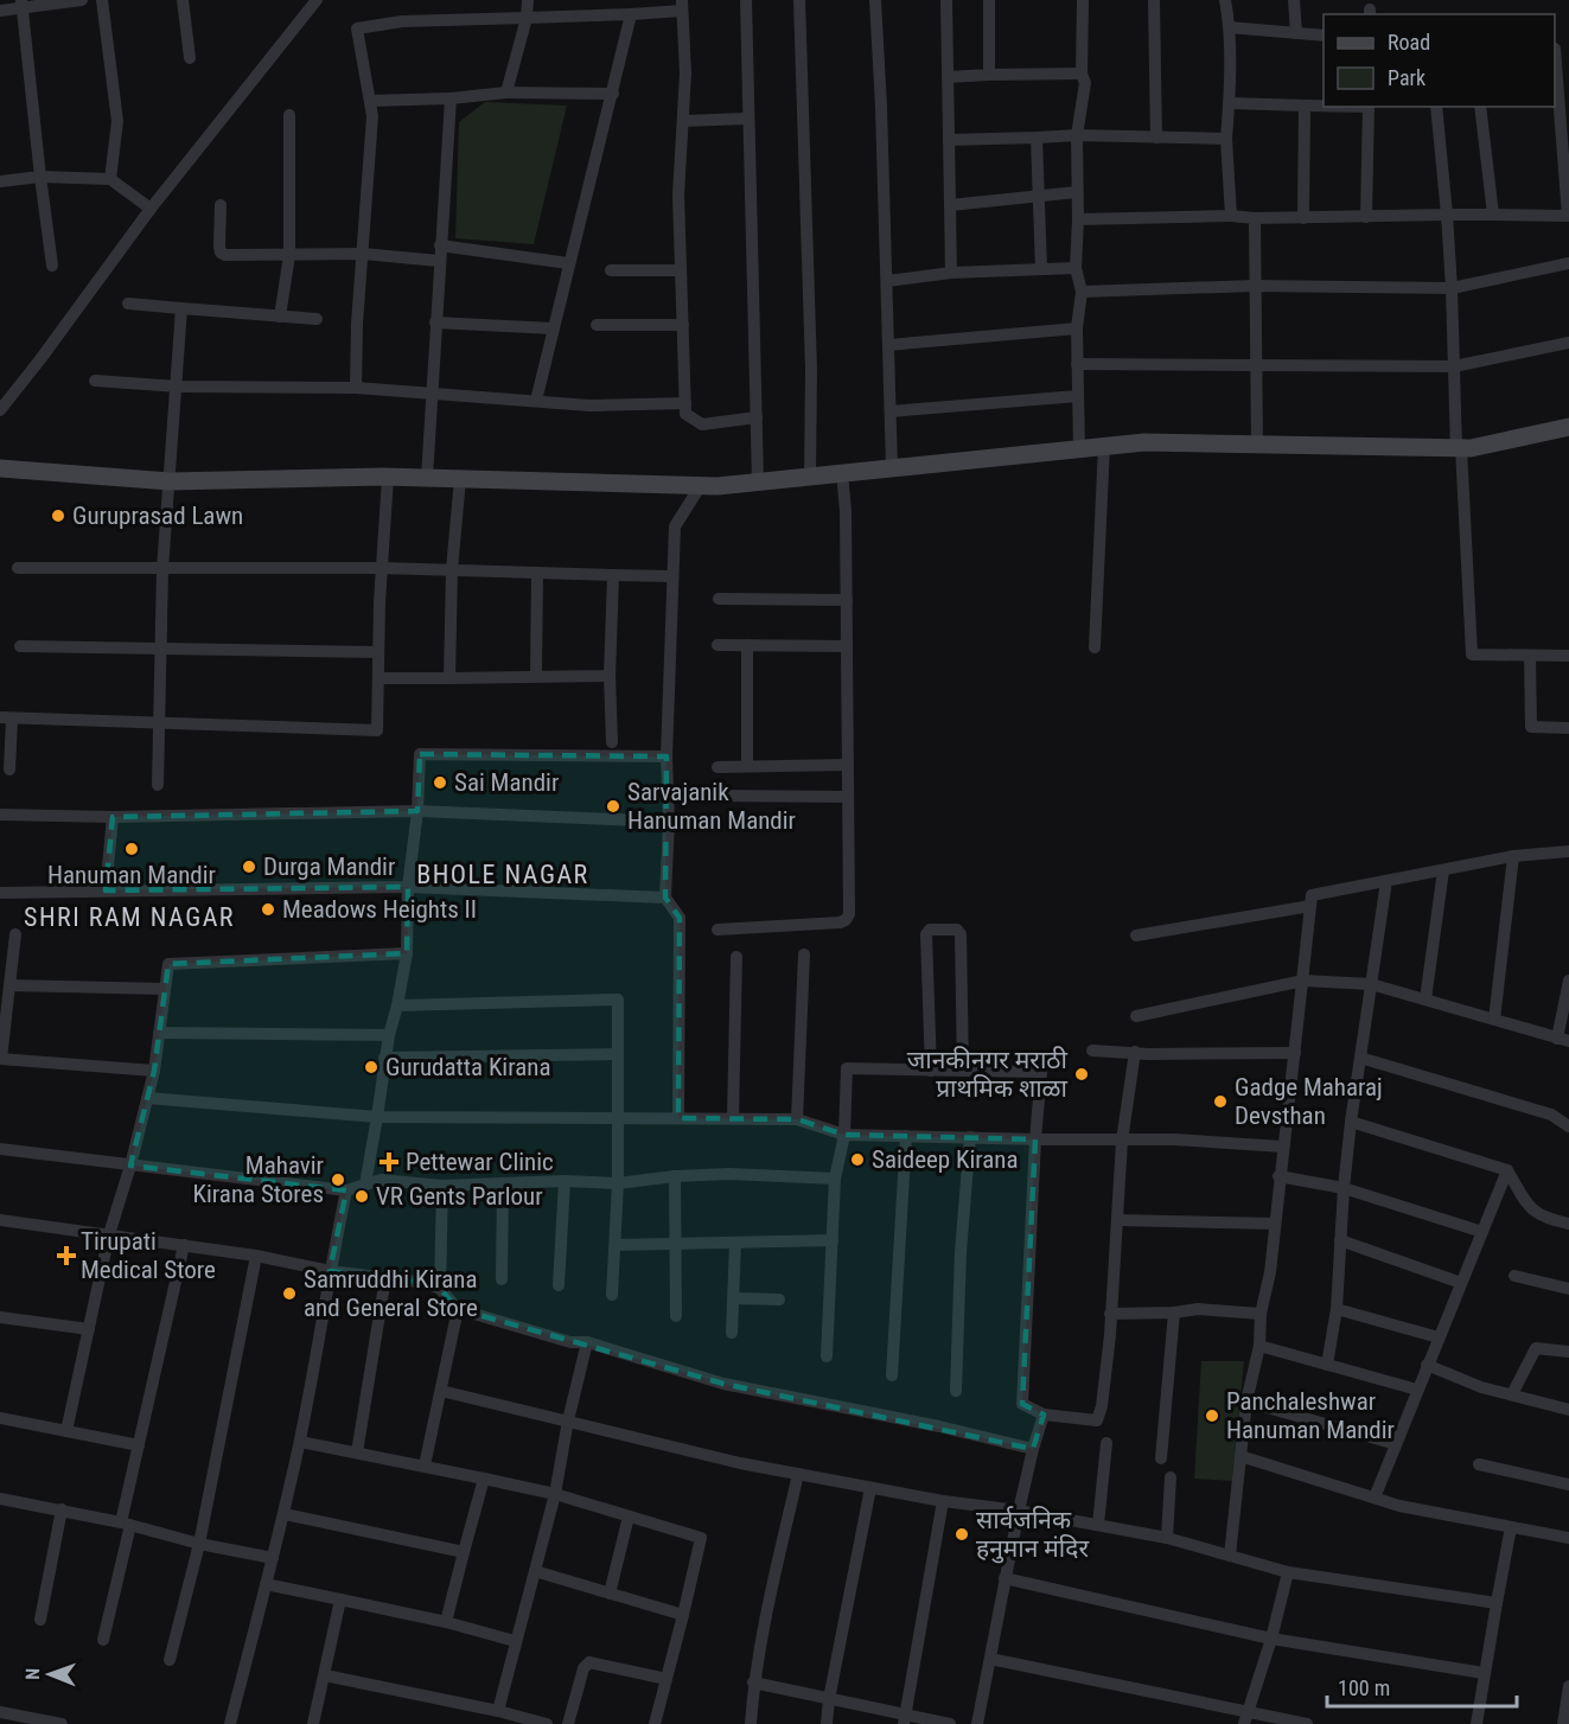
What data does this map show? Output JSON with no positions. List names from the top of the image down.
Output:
{
  "districts": ["BHOLE NAGAR", "SHRI RAM NAGAR"],
  "places": {
    "other": [
      "Guruprasad Lawn",
      "Sai Mandir",
      "Sarvajanik Hanuman Mandir",
      "Hanuman Mandir",
      "Durga Mandir",
      "Meadows Heights II",
      "Gurudatta Kirana",
      "जानकीनगर मराठी प्राथमिक शाळा",
      "Gadge Maharaj Devsthan",
      "Saideep Kirana",
      "Mahavir Kirana Stores",
      "VR Gents Parlour",
      "Samruddhi Kirana and General Store",
      "Panchaleshwar Hanuman Mandir",
      "सार्वजनिक हनुमान मंदिर"
    ],
    "health": ["Pettewar Clinic", "Tirupati Medical Store"]
  },
  "legend": ["Road", "Park"],
  "scale_bar": "100 m",
  "north": "left"
}
